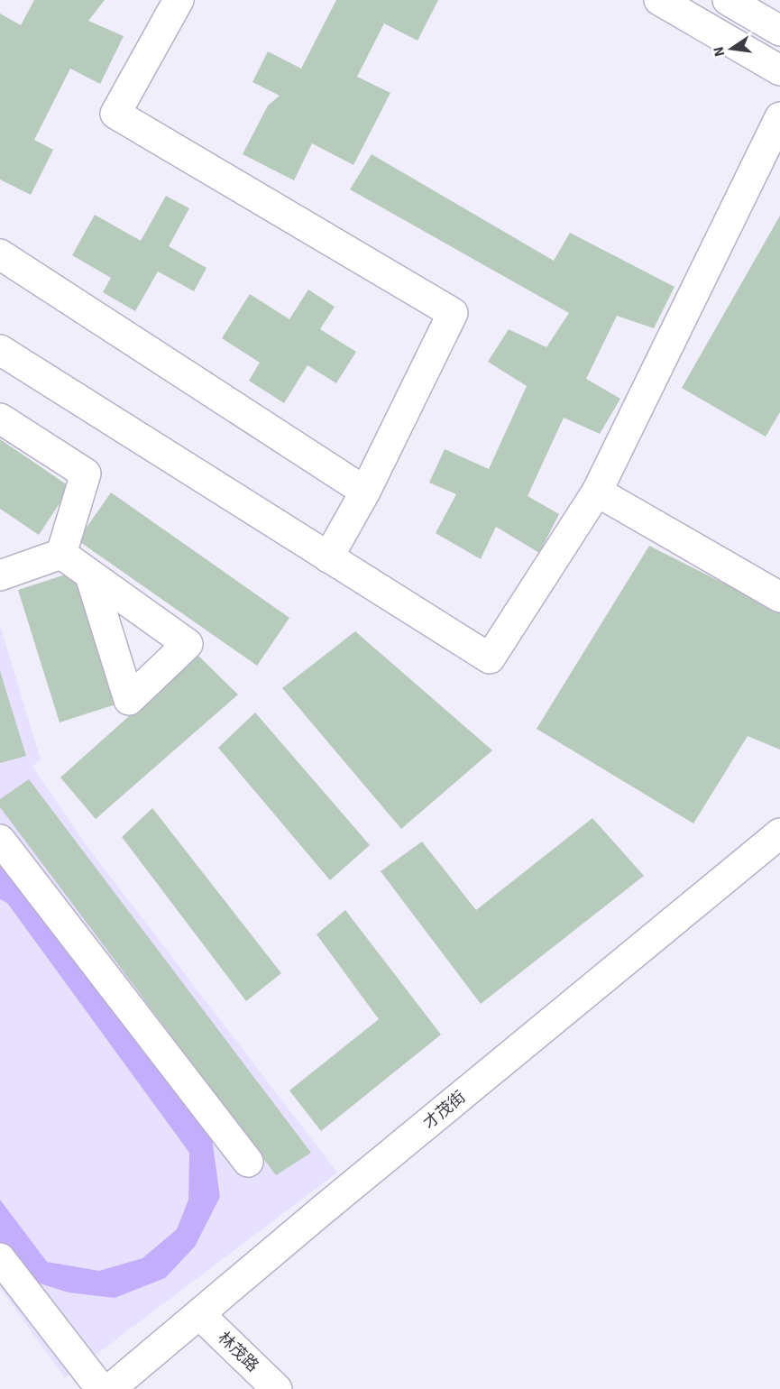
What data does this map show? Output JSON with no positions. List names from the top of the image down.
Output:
{
  "streets": {
    "street": ["才茂街", "林茂路"]
  },
  "crossings": [
    ["才茂街", "林茂路"]
  ],
  "north": "left"
}
